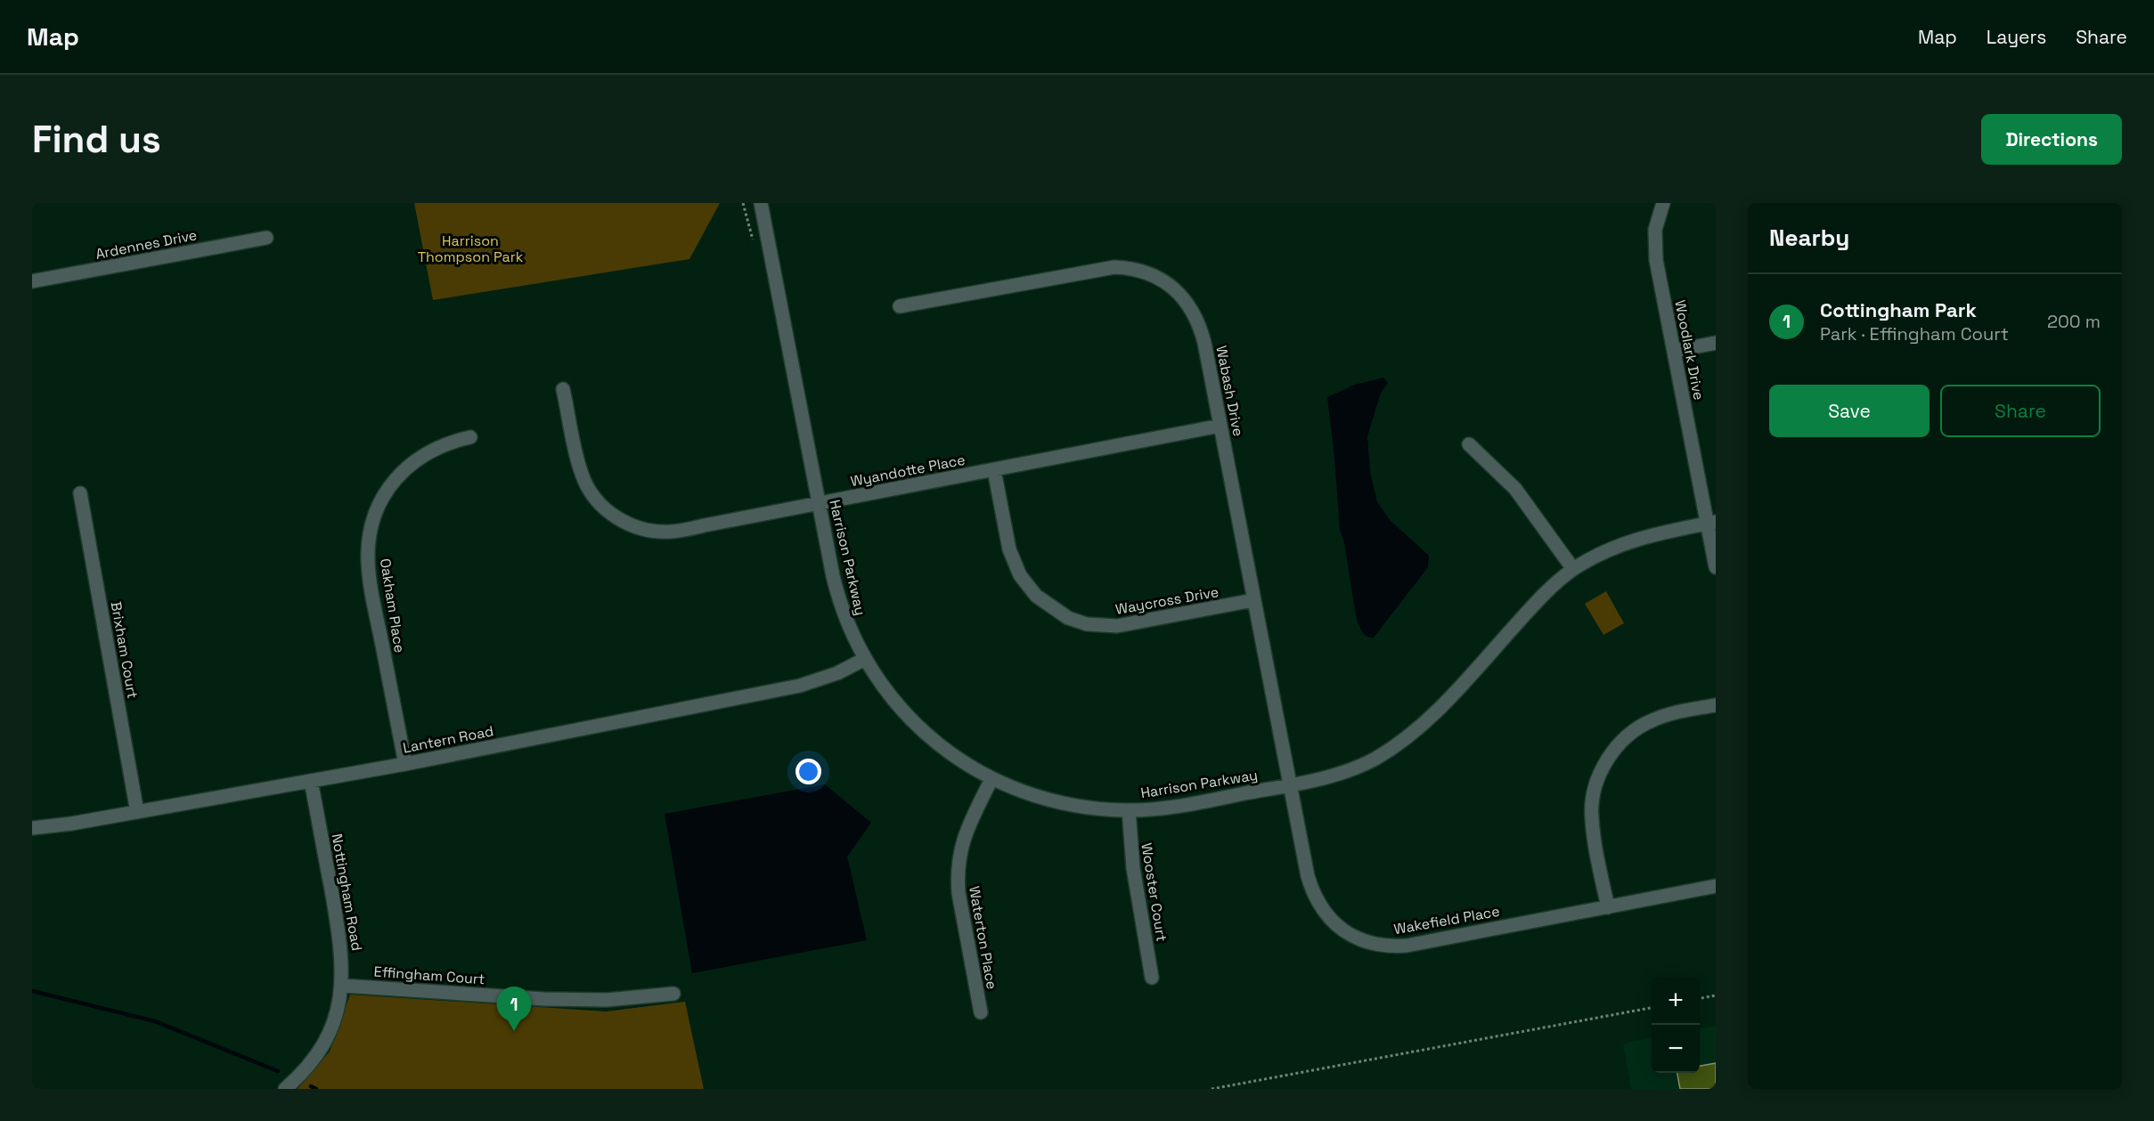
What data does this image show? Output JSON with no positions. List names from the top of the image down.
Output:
{
  "streets": {
    "street": [
      "Ardennes Drive",
      "Woodlark Drive",
      "Wabash Drive",
      "Wyandotte Place",
      "Harrison Parkway",
      "Waycross Drive",
      "Oakham Place",
      "Brixham Court",
      "Lantern Road",
      "Nottingham Road",
      "Wooster Court",
      "Wakefield Place",
      "Waterton Place",
      "Effingham Court"
    ]
  },
  "crossings": [
    ["Woodlark Drive", "Harrison Parkway"],
    ["Wabash Drive", "Wyandotte Place"],
    ["Wabash Drive", "Harrison Parkway"],
    ["Wabash Drive", "Waycross Drive"],
    ["Wabash Drive", "Wakefield Place"],
    ["Wyandotte Place", "Harrison Parkway"],
    ["Wyandotte Place", "Waycross Drive"],
    ["Harrison Parkway", "Lantern Road"],
    ["Harrison Parkway", "Wooster Court"],
    ["Harrison Parkway", "Wakefield Place"],
    ["Harrison Parkway", "Waterton Place"],
    ["Oakham Place", "Lantern Road"],
    ["Brixham Court", "Lantern Road"],
    ["Lantern Road", "Nottingham Road"],
    ["Nottingham Road", "Effingham Court"]
  ],
  "parks": ["Harrison Thompson Park"],
  "page": {
    "header": "Map",
    "nav": ["Map", "Layers", "Share"],
    "buttons": [
      "Directions",
      ["Save", "Share"]
    ],
    "title": "Find us",
    "heading": "Nearby",
    "list": [
      {
        "mark": "1",
        "name": "Cottingham Park",
        "note": "Park · Effingham Court",
        "value": "200 m"
      }
    ],
    "map_buttons": ["+", "−"],
    "pins": "1"
  }
}
